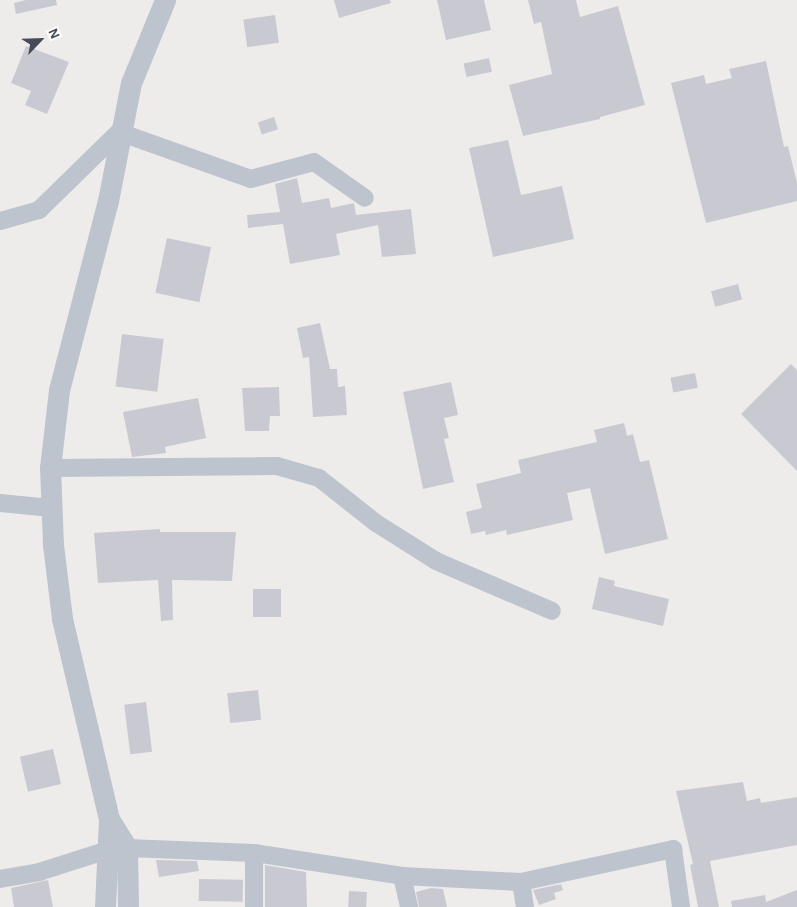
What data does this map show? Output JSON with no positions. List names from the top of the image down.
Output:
{
  "north": "top right"
}
